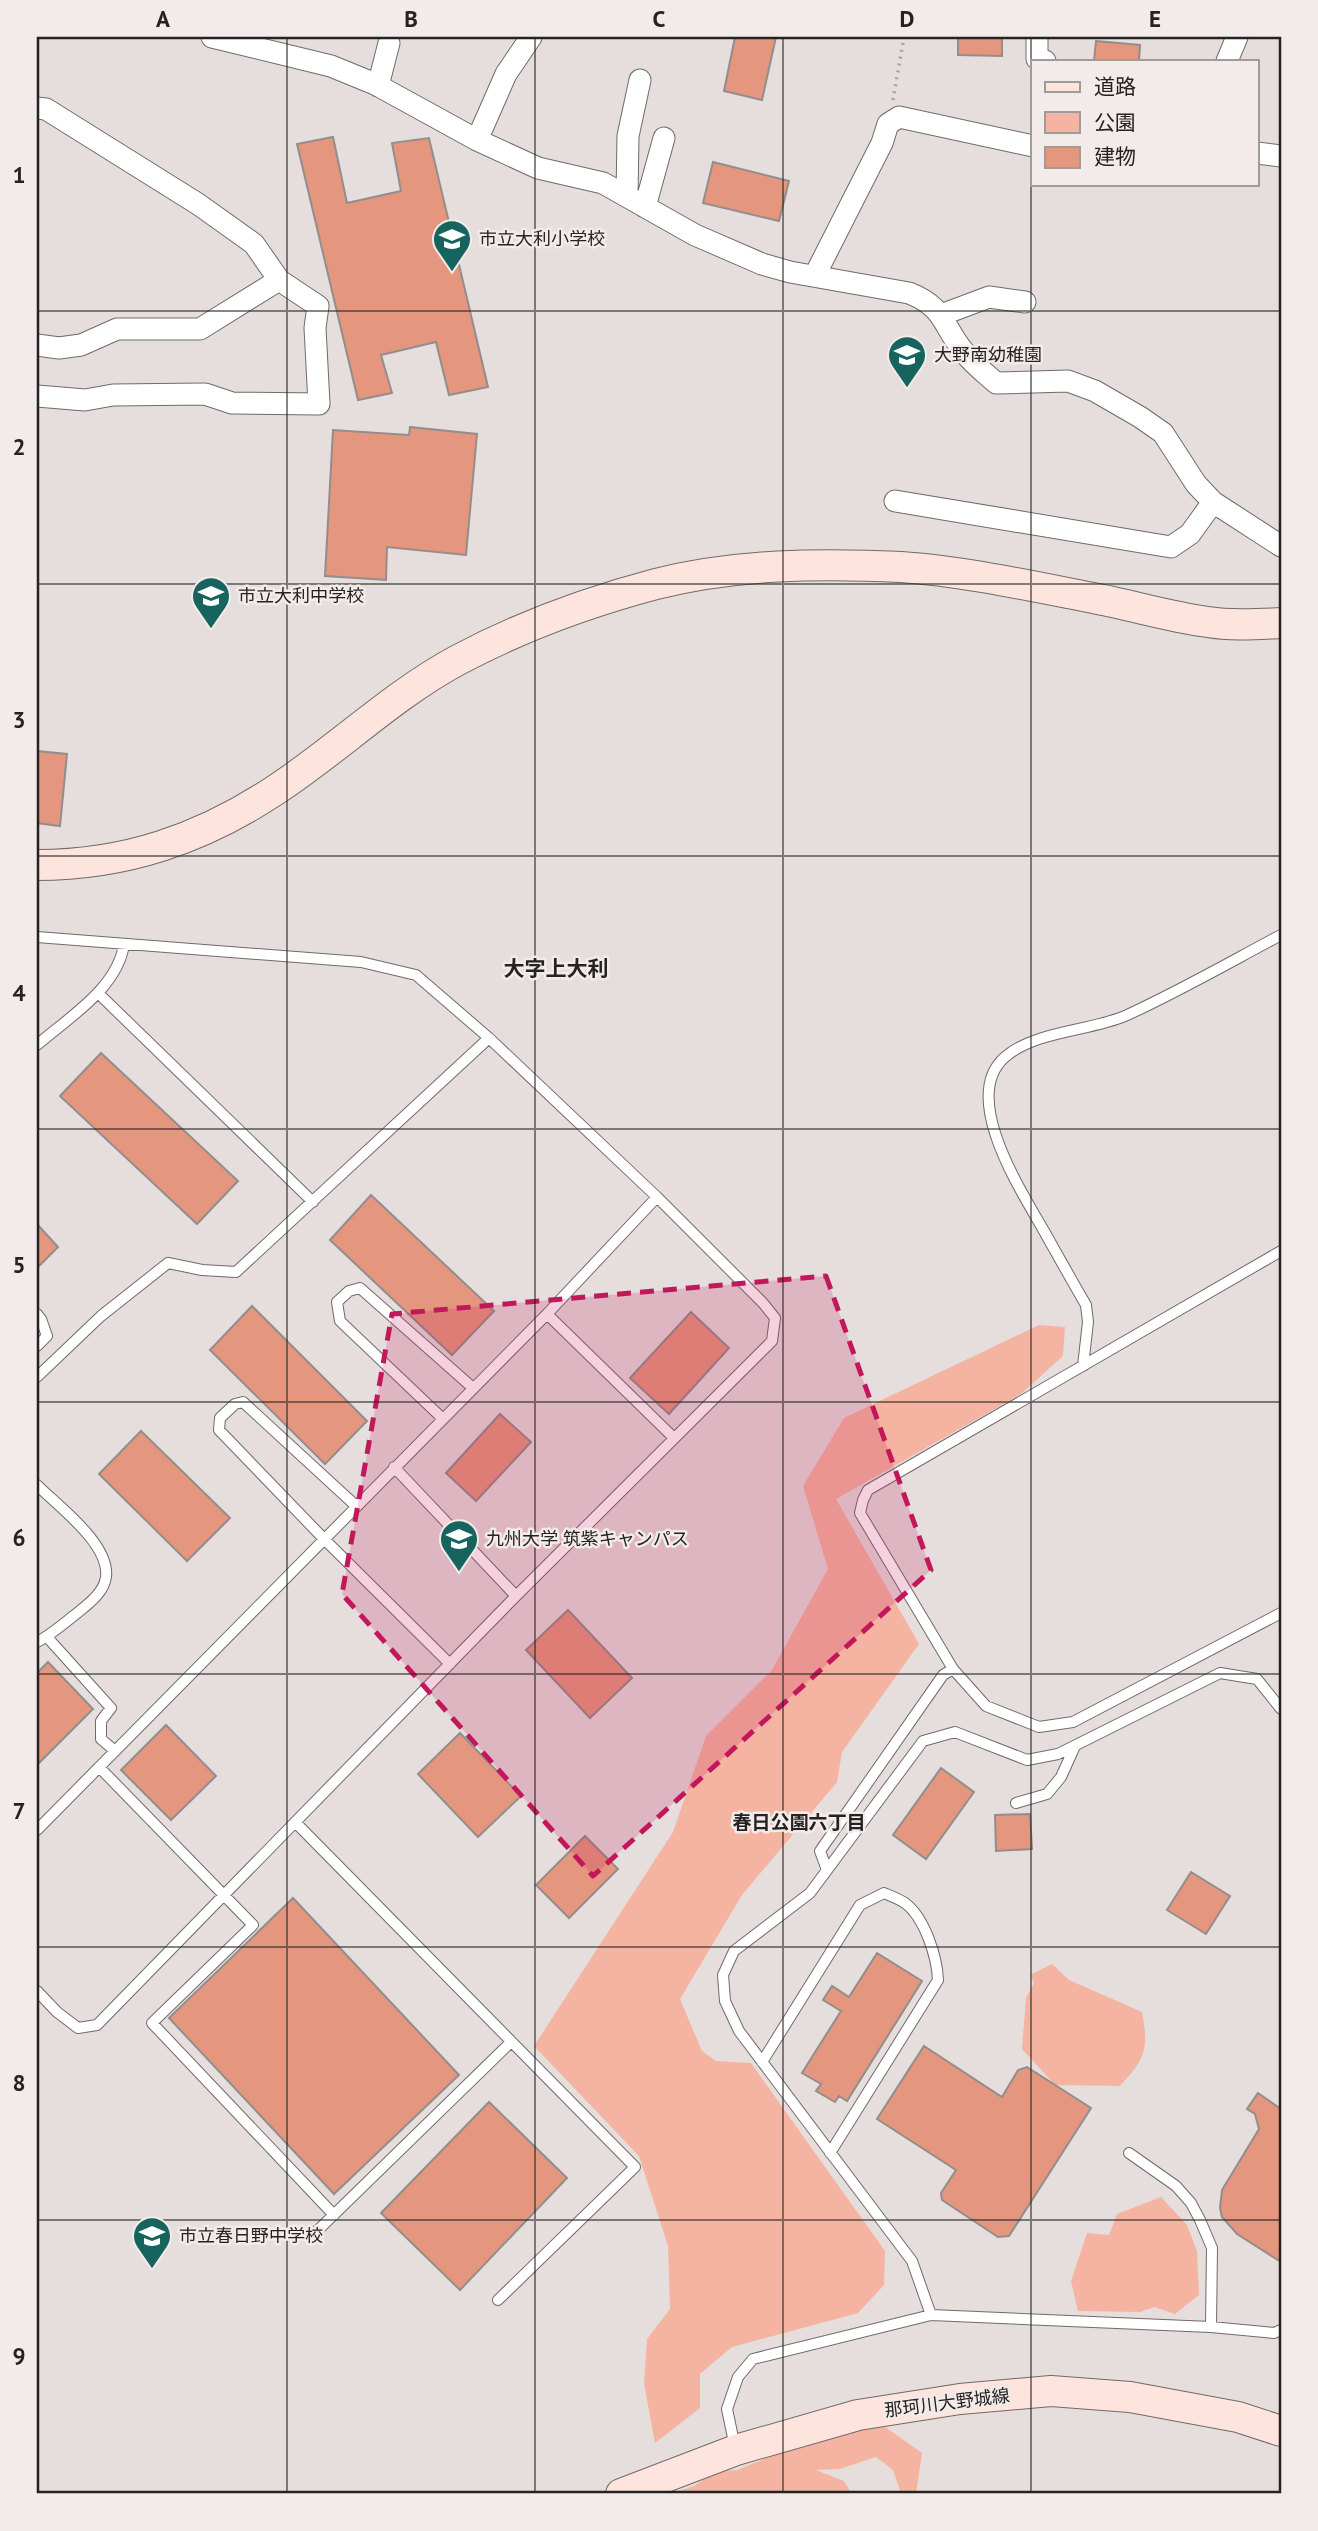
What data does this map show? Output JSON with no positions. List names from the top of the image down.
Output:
{
  "streets": {
    "street": ["那珂川大野城線"]
  },
  "districts": ["大字上大利", "春日公園六丁目"],
  "places": {
    "school or university": [
      "市立大利小学校",
      "大野南幼稚園",
      "市立大利中学校",
      "九州大学 筑紫キャンパス",
      "市立春日野中学校"
    ]
  },
  "legend": ["道路", "公園", "建物"],
  "grid": {
    "columns": [
      "A",
      "B",
      "C",
      "D",
      "E"
    ],
    "rows": [
      "1",
      "2",
      "3",
      "4",
      "5",
      "6",
      "7",
      "8",
      "9"
    ]
  }
}
